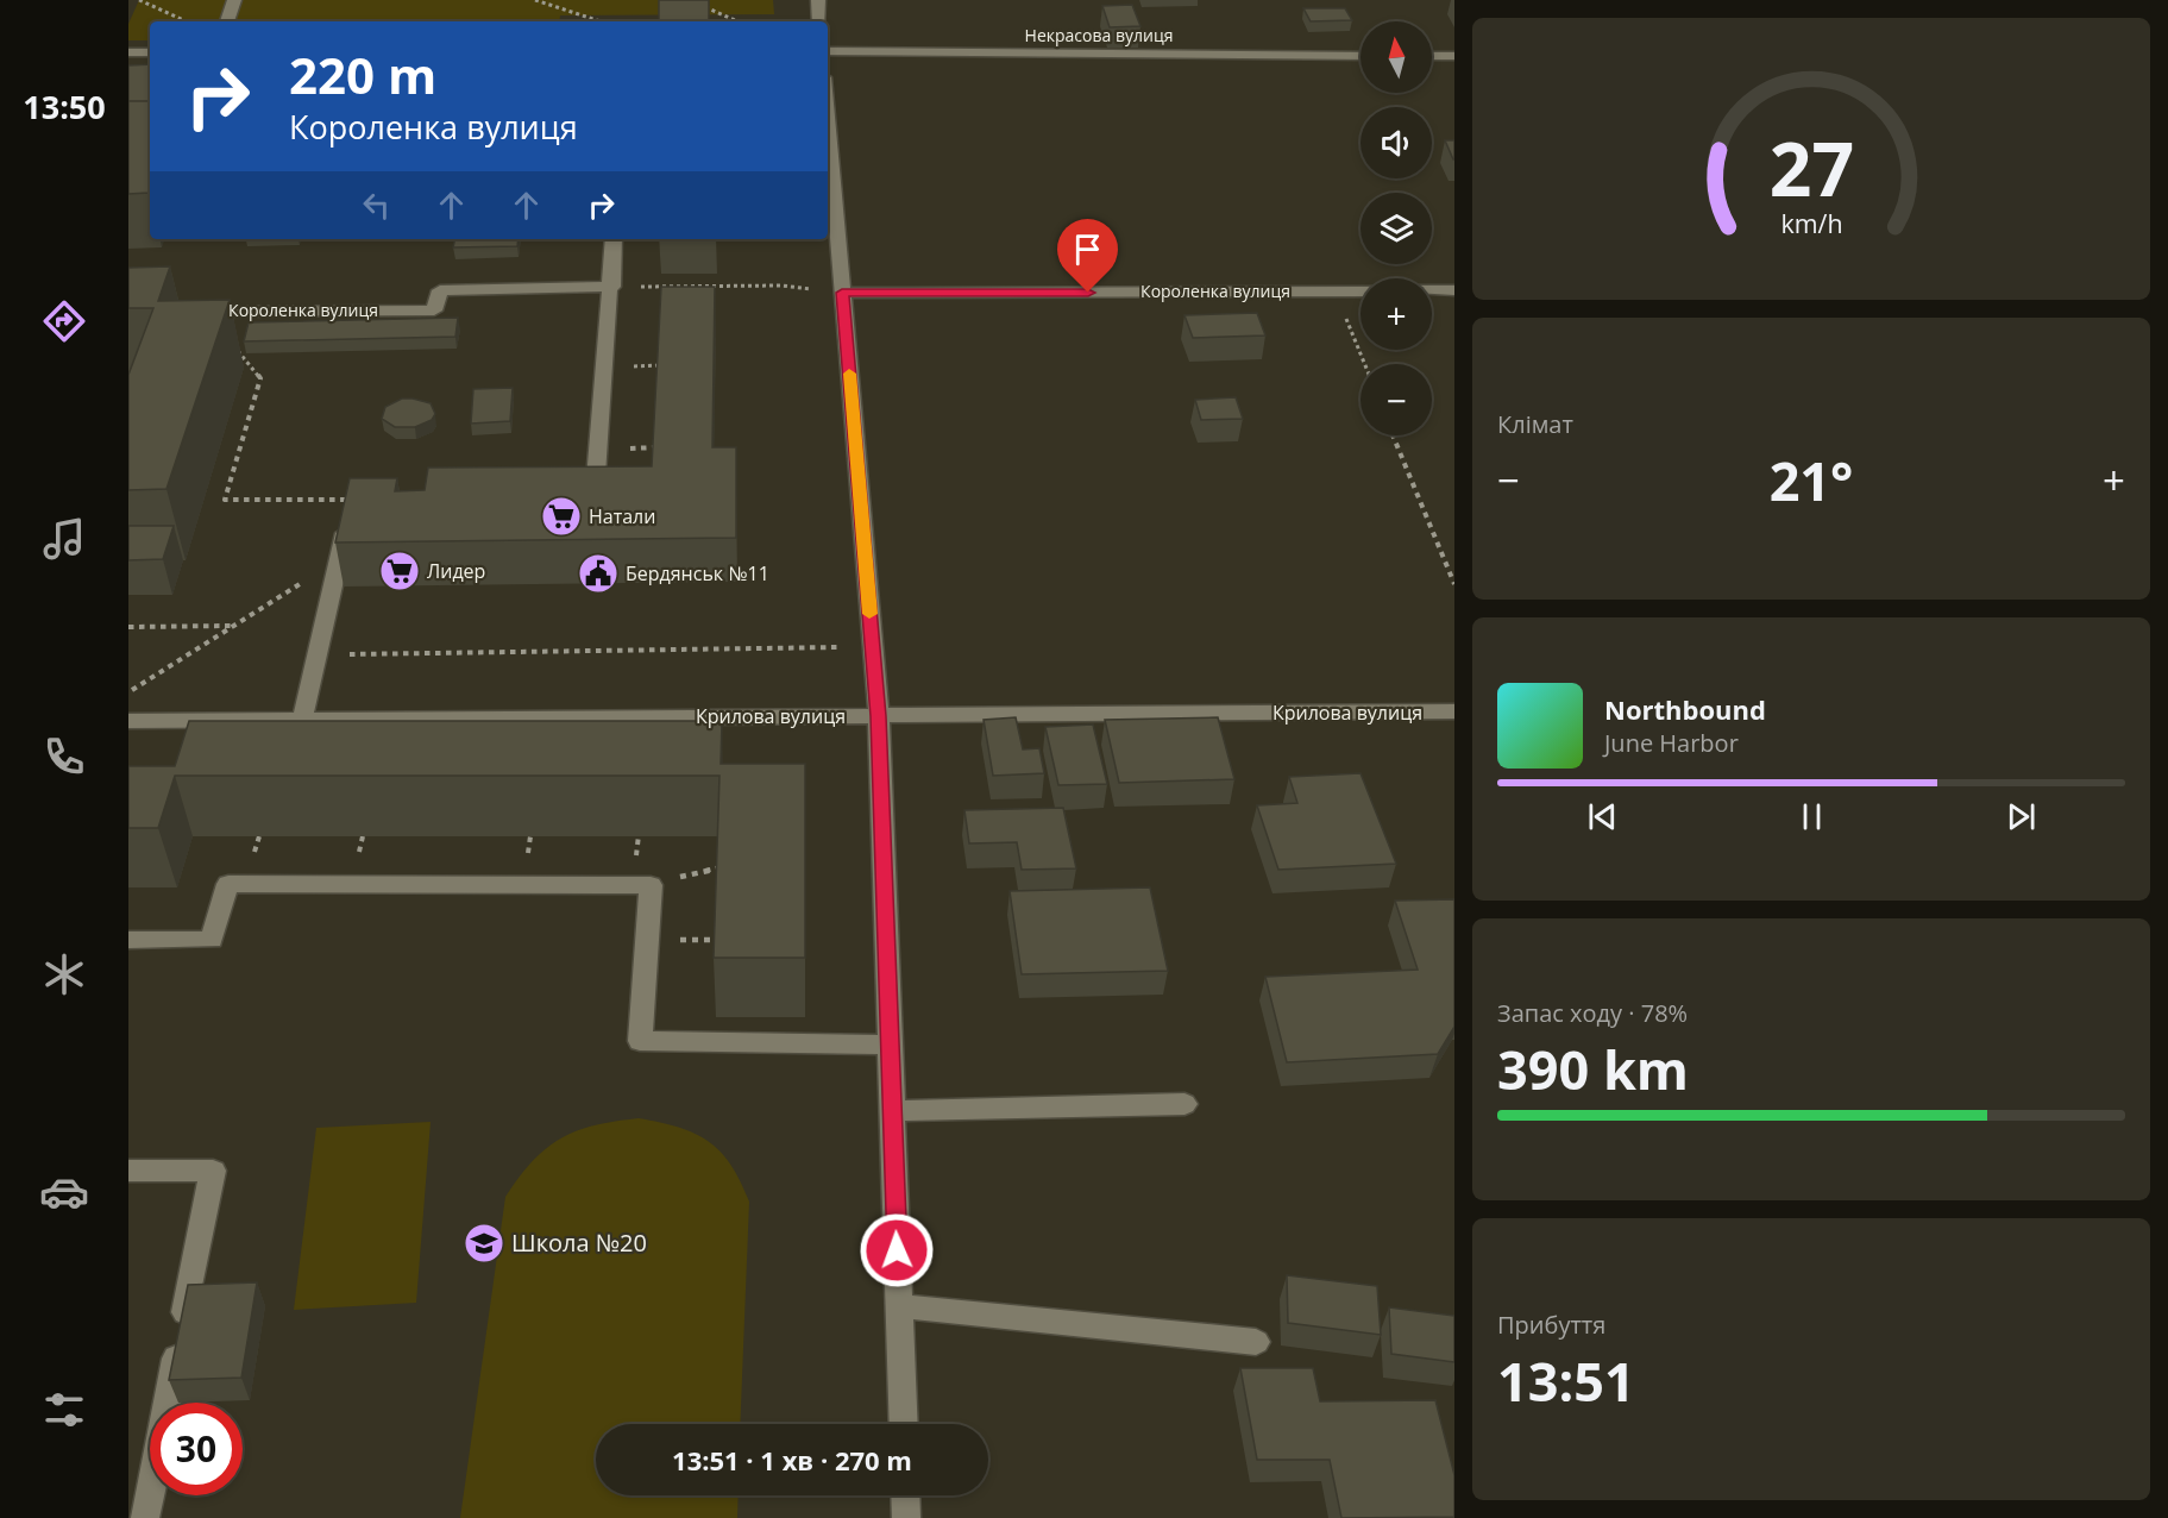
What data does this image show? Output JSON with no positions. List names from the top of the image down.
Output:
{
  "streets": {
    "street": ["Некрасова вулиця", "Короленка вулиця", "Крилова вулиця"]
  },
  "places": {
    "supermarket": ["Натали", "Лидер"],
    "public building": ["Бердянськ №11"],
    "school or university": ["Школа №20"]
  },
  "north": "top",
  "page": {
    "tabs": "13:50",
    "map_buttons": ["+", "−"],
    "turn": ["220 m", "Короленка вулиця"],
    "tile": [
      "Клімат",
      ["Запас ходу · 78%", "390 km"],
      ["Прибуття", "13:51"]
    ],
    "heat": ["−", "21°", "+"],
    "song": ["Northbound", "June Harbor"],
    "limit": "30",
    "trip": "13:51 · 1 хв · 270 m",
    "gauge": ["27", "km/h"]
  }
}
